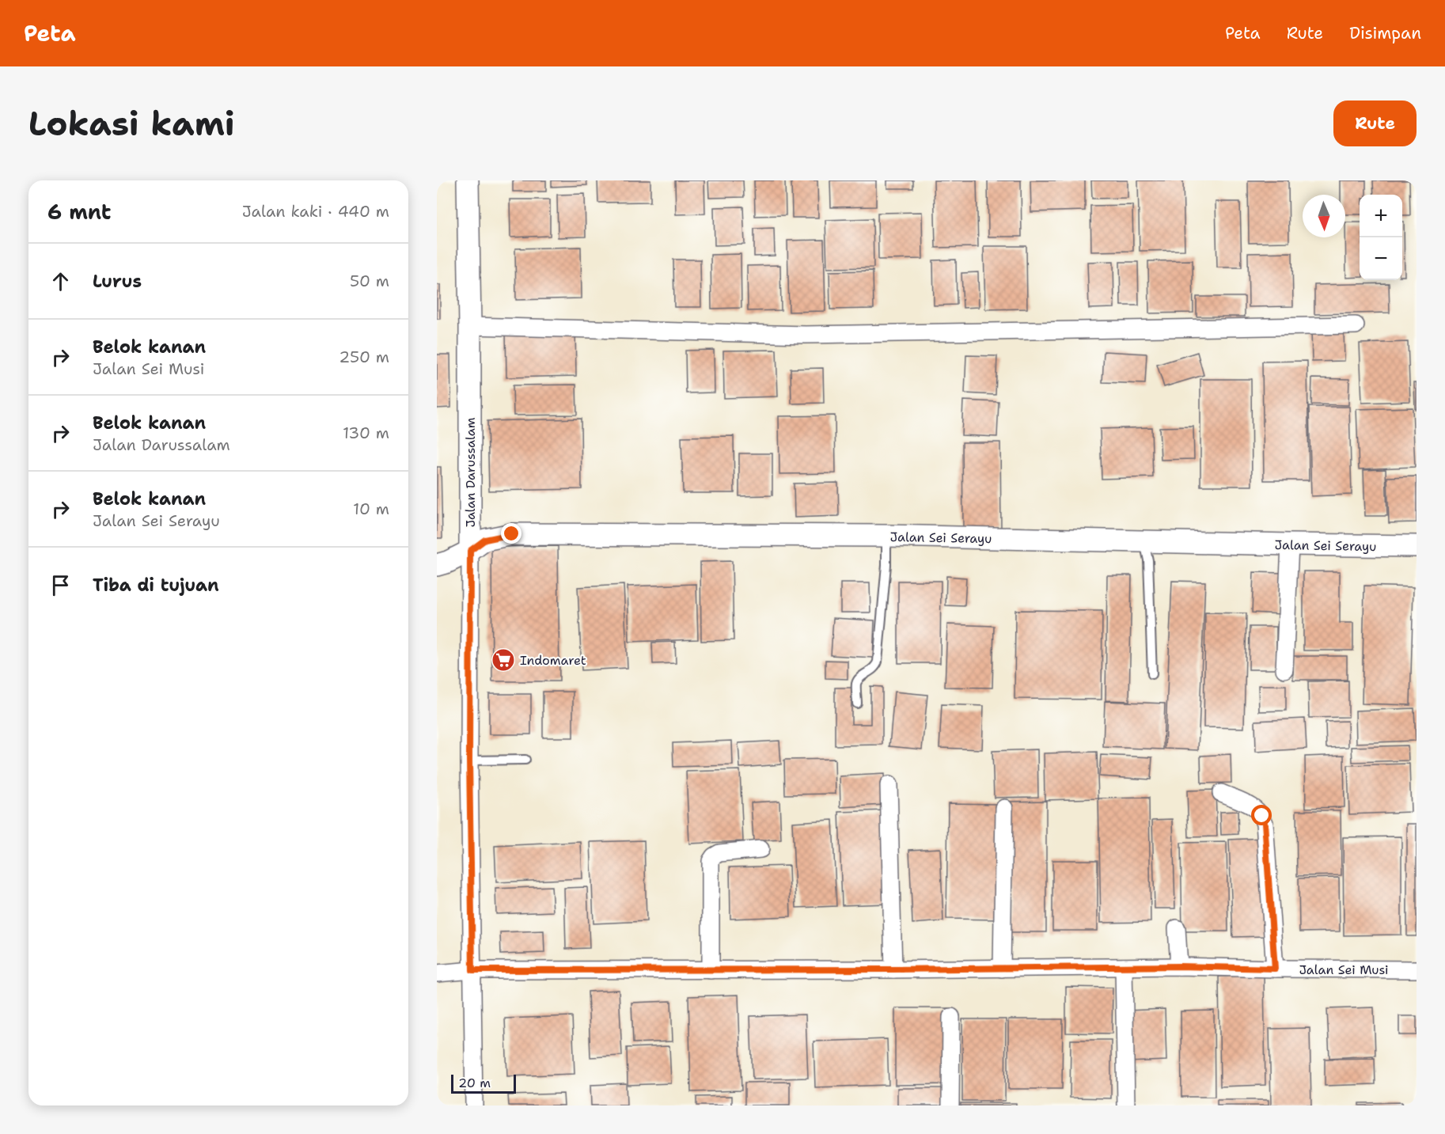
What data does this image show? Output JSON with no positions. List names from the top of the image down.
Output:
{
  "streets": {
    "street": ["Jalan Darussalam", "Jalan Sei Serayu", "Jalan Sei Musi"]
  },
  "crossings": [
    ["Jalan Darussalam", "Jalan Sei Serayu"],
    ["Jalan Darussalam", "Jalan Sei Musi"]
  ],
  "places": {
    "supermarket": ["Indomaret"]
  },
  "scale_bar": "20 m",
  "north": "bottom",
  "page": {
    "header": "Peta",
    "nav": ["Peta", "Rute", "Disimpan"],
    "buttons": "Rute",
    "title": "Lokasi kami",
    "heading": ["6 mnt", "Jalan kaki · 440 m"],
    "map_buttons": ["+", "−"],
    "list": [
      ["Lurus", "50 m"],
      ["Belok kanan", "Jalan Sei Musi", "250 m"],
      ["Belok kanan", "Jalan Darussalam", "130 m"],
      ["Belok kanan", "Jalan Sei Serayu", "10 m"],
      "Tiba di tujuan"
    ],
    "scale": "20 m"
  }
}
